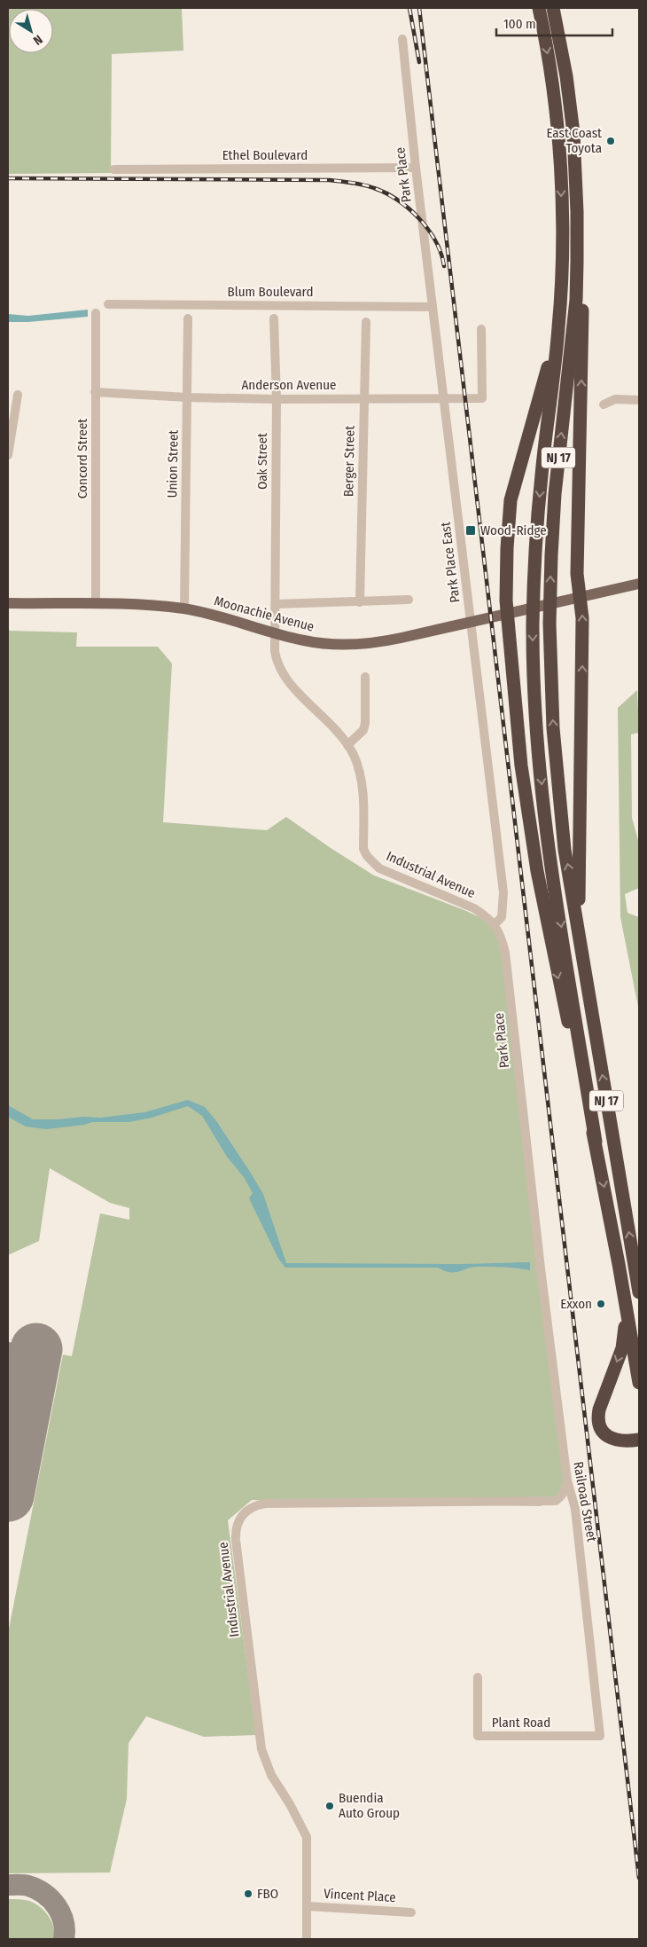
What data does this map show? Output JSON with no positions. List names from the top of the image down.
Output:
{
  "streets": {
    "highway": ["NJ 17"],
    "main road": ["Moonachie Avenue"],
    "street": [
      "Ethel Boulevard",
      "Park Place",
      "Blum Boulevard",
      "Anderson Avenue",
      "Concord Street",
      "Oak Street",
      "Berger Street",
      "Union Street",
      "Park Place East",
      "Industrial Avenue",
      "Railroad Street",
      "Plant Road",
      "Vincent Place"
    ]
  },
  "crossings": [
    ["Ethel Boulevard", "Park Place"],
    ["Park Place", "Blum Boulevard"],
    ["Park Place", "Park Place East"],
    ["Park Place", "Industrial Avenue"],
    ["Park Place", "Railroad Street"],
    ["Blum Boulevard", "Park Place East"],
    ["Anderson Avenue", "Concord Street"],
    ["Anderson Avenue", "Oak Street"],
    ["Anderson Avenue", "Berger Street"],
    ["Anderson Avenue", "Union Street"],
    ["Anderson Avenue", "Park Place East"],
    ["Concord Street", "Moonachie Avenue"],
    ["Oak Street", "Moonachie Avenue"],
    ["Oak Street", "Industrial Avenue"],
    ["Berger Street", "Moonachie Avenue"],
    ["Union Street", "Moonachie Avenue"],
    ["Park Place East", "Industrial Avenue"],
    ["Moonachie Avenue", "Industrial Avenue"],
    ["Industrial Avenue", "Railroad Street"],
    ["Industrial Avenue", "Vincent Place"],
    ["Railroad Street", "Plant Road"]
  ],
  "places": {
    "other": [
      "East Coast Toyota",
      "Exxon",
      "Buendia Auto Group",
      "FBO"
    ],
    "transit": ["Wood-Ridge"]
  },
  "scale_bar": "100 m",
  "north": "bottom right"
}
